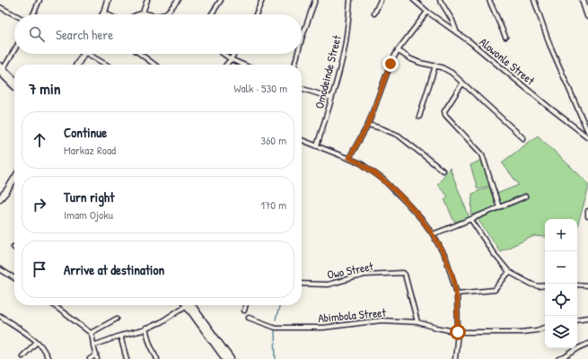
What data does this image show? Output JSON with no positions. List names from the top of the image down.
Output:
{
  "streets": {
    "street": [
      "Alowonle Street",
      "Omodeinde Street",
      "Owo Street",
      "Abimbola Street"
    ]
  },
  "crossings": [
    ["Owo Street", "Abimbola Street"]
  ],
  "page": {
    "search": "Search here",
    "heading": ["7 min", "Walk · 530 m"],
    "list": [
      ["Continue", "Markaz Road", "360 m"],
      ["Turn right", "Imam Ojoku", "170 m"],
      "Arrive at destination"
    ],
    "map_buttons": ["+", "−"]
  }
}
